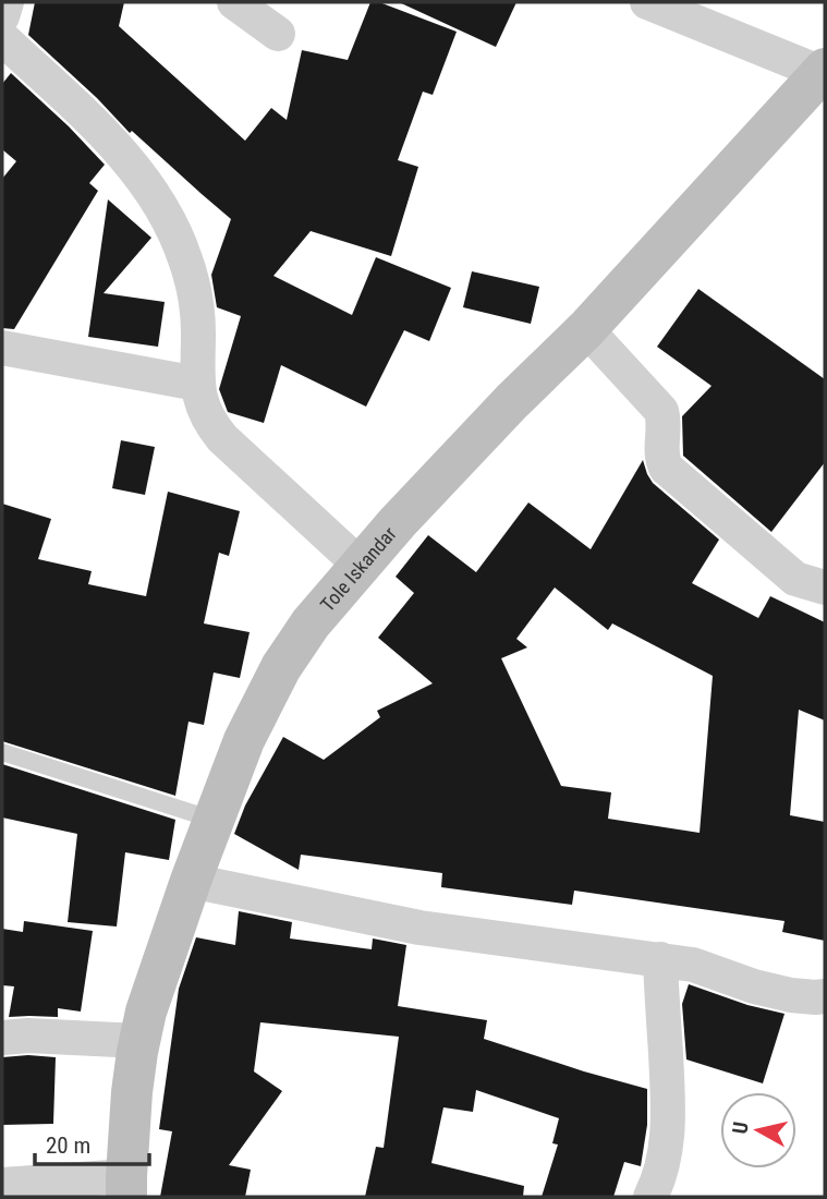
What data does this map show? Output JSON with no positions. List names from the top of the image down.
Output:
{
  "streets": {
    "main road": ["Tole Iskandar"]
  },
  "scale_bar": "20 m",
  "north": "left"
}
